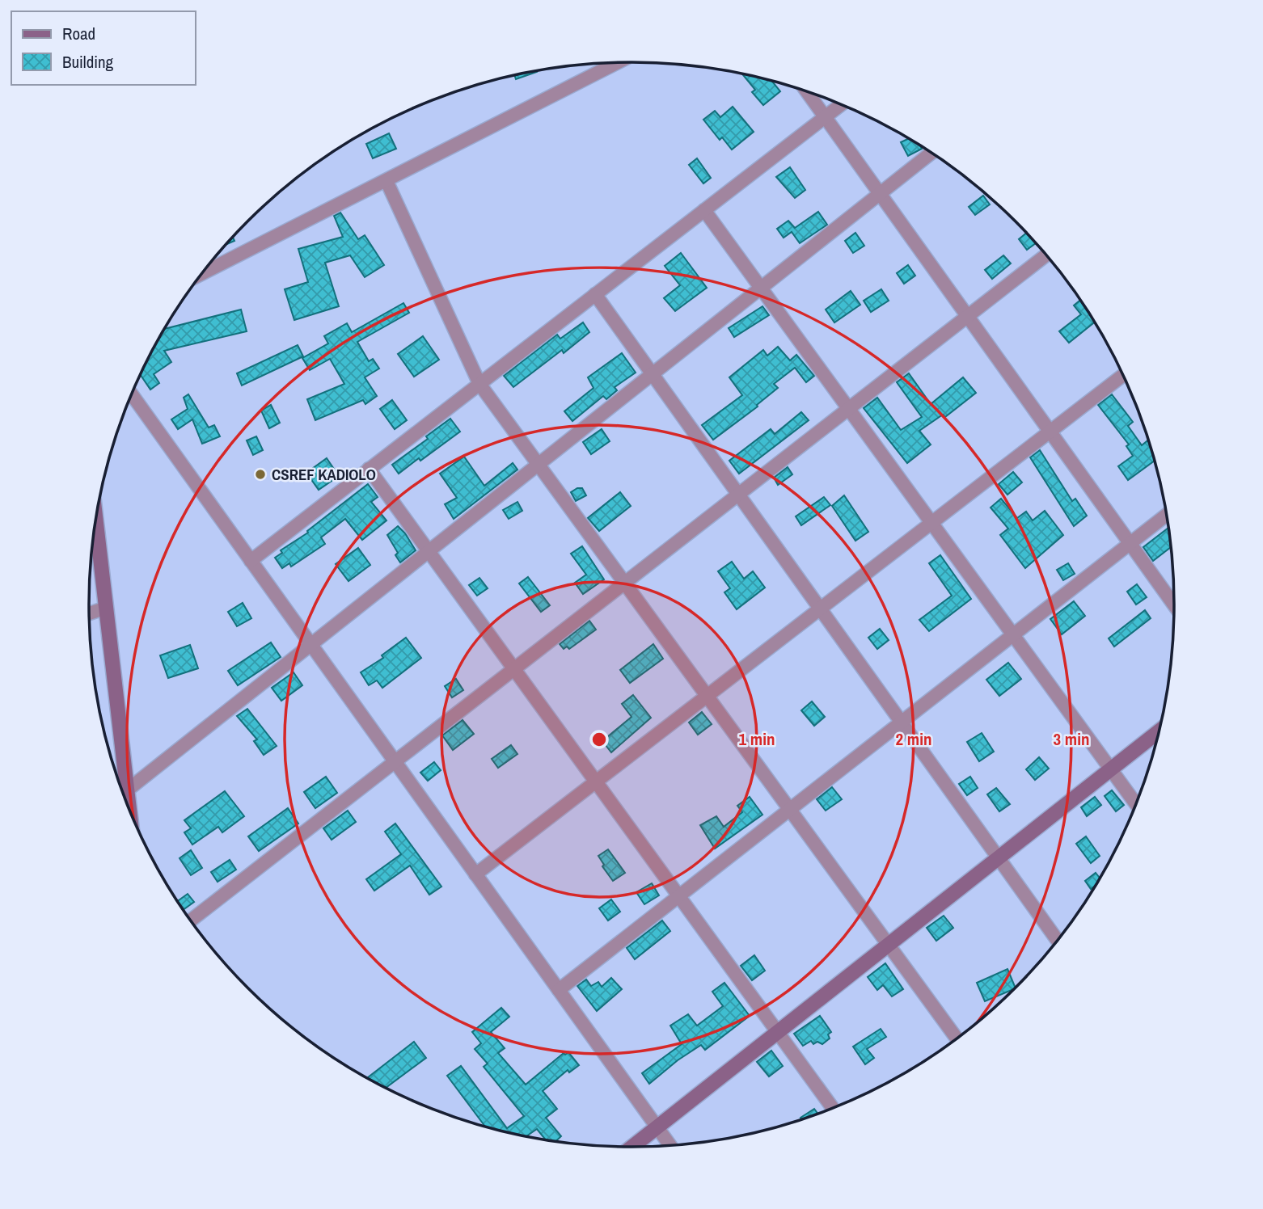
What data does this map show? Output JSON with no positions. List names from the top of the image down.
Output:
{
  "places": ["CSREF KADIOLO"],
  "legend": ["Road", "Building"],
  "rings": ["1 min", "2 min", "3 min"]
}
